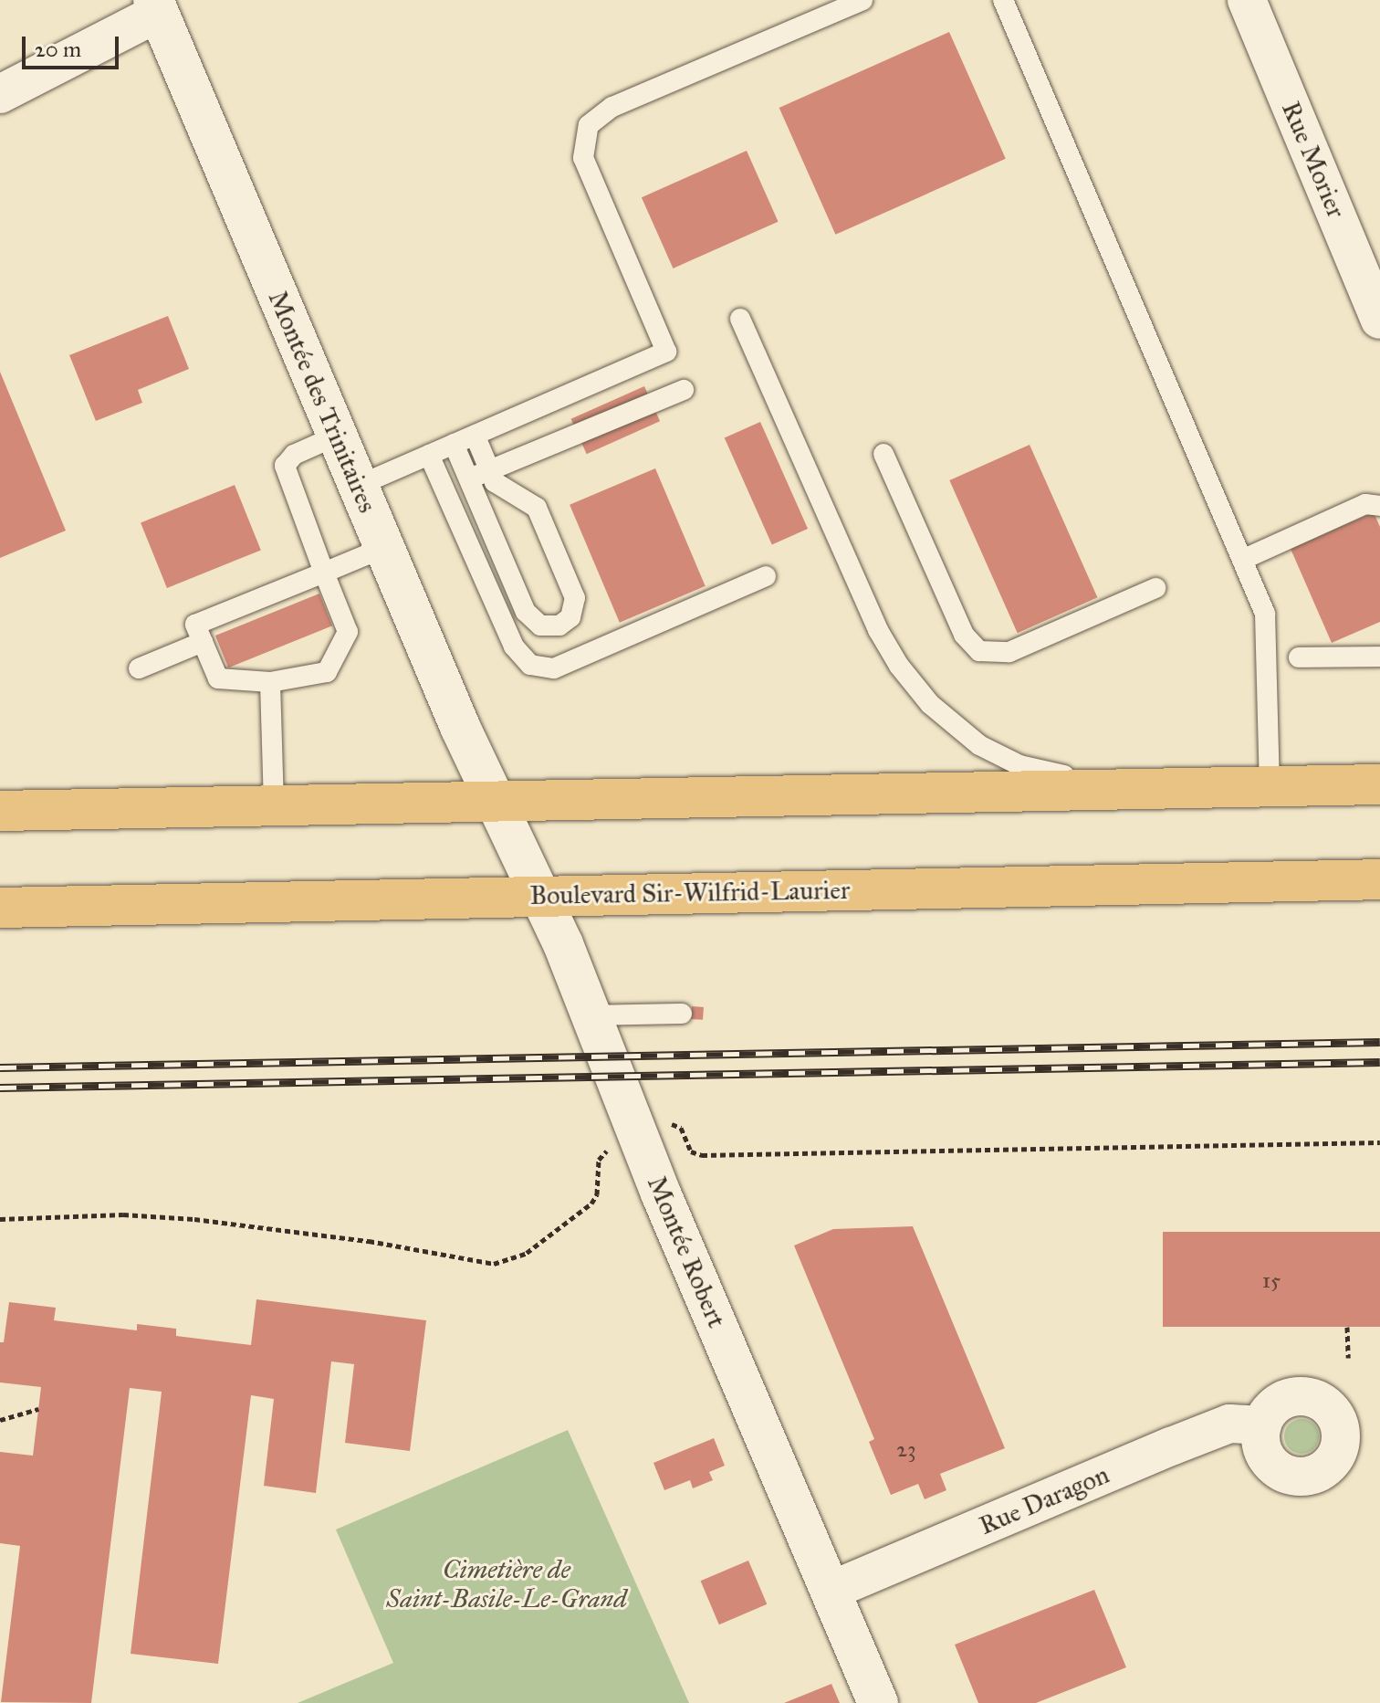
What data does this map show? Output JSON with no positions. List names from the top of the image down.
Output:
{
  "streets": {
    "main road": ["Boulevard Sir-Wilfrid-Laurier"],
    "street": [
      "Rue Morier",
      "Montée des Trinitaires",
      "Montée Robert",
      "Rue Daragon"
    ]
  },
  "crossings": [
    ["Montée des Trinitaires", "Montée Robert"],
    ["Boulevard Sir-Wilfrid-Laurier", "Montée Robert"],
    ["Montée Robert", "Rue Daragon"]
  ],
  "parks": ["Cimetière de Saint-Basile-Le-Grand"],
  "house_numbers": ["15", "23"],
  "scale_bar": "20 m"
}
